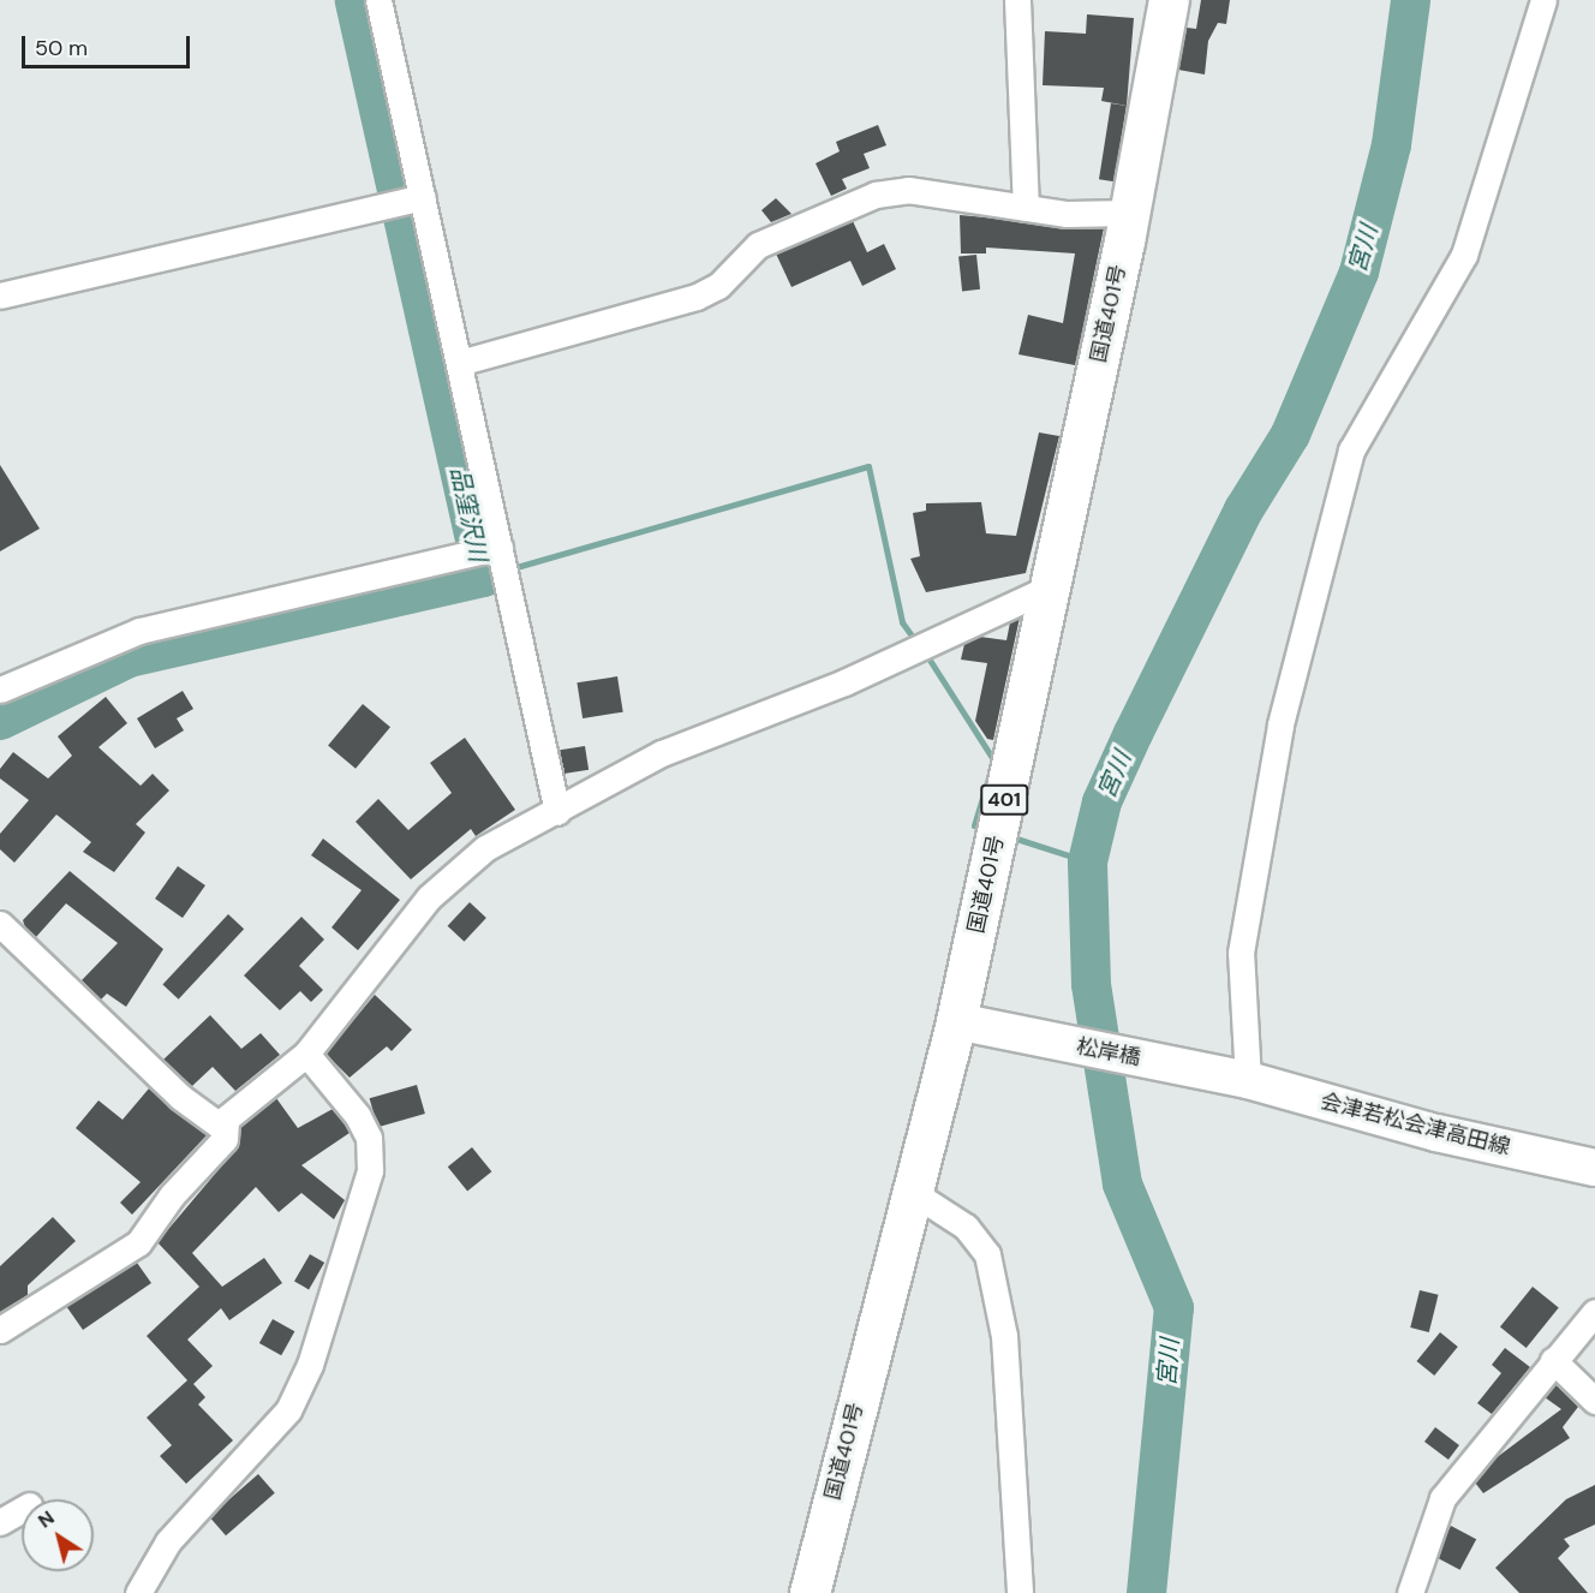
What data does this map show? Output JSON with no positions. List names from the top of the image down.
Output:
{
  "streets": {
    "highway": ["国道401号", "401"],
    "main road": ["松岸橋", "会津若松会津高田線"]
  },
  "crossings": [
    ["国道401号", "松岸橋"],
    ["松岸橋", "会津若松会津高田線"]
  ],
  "water": ["宮川", "品窪沢川"],
  "scale_bar": "50 m",
  "north": "top left"
}
